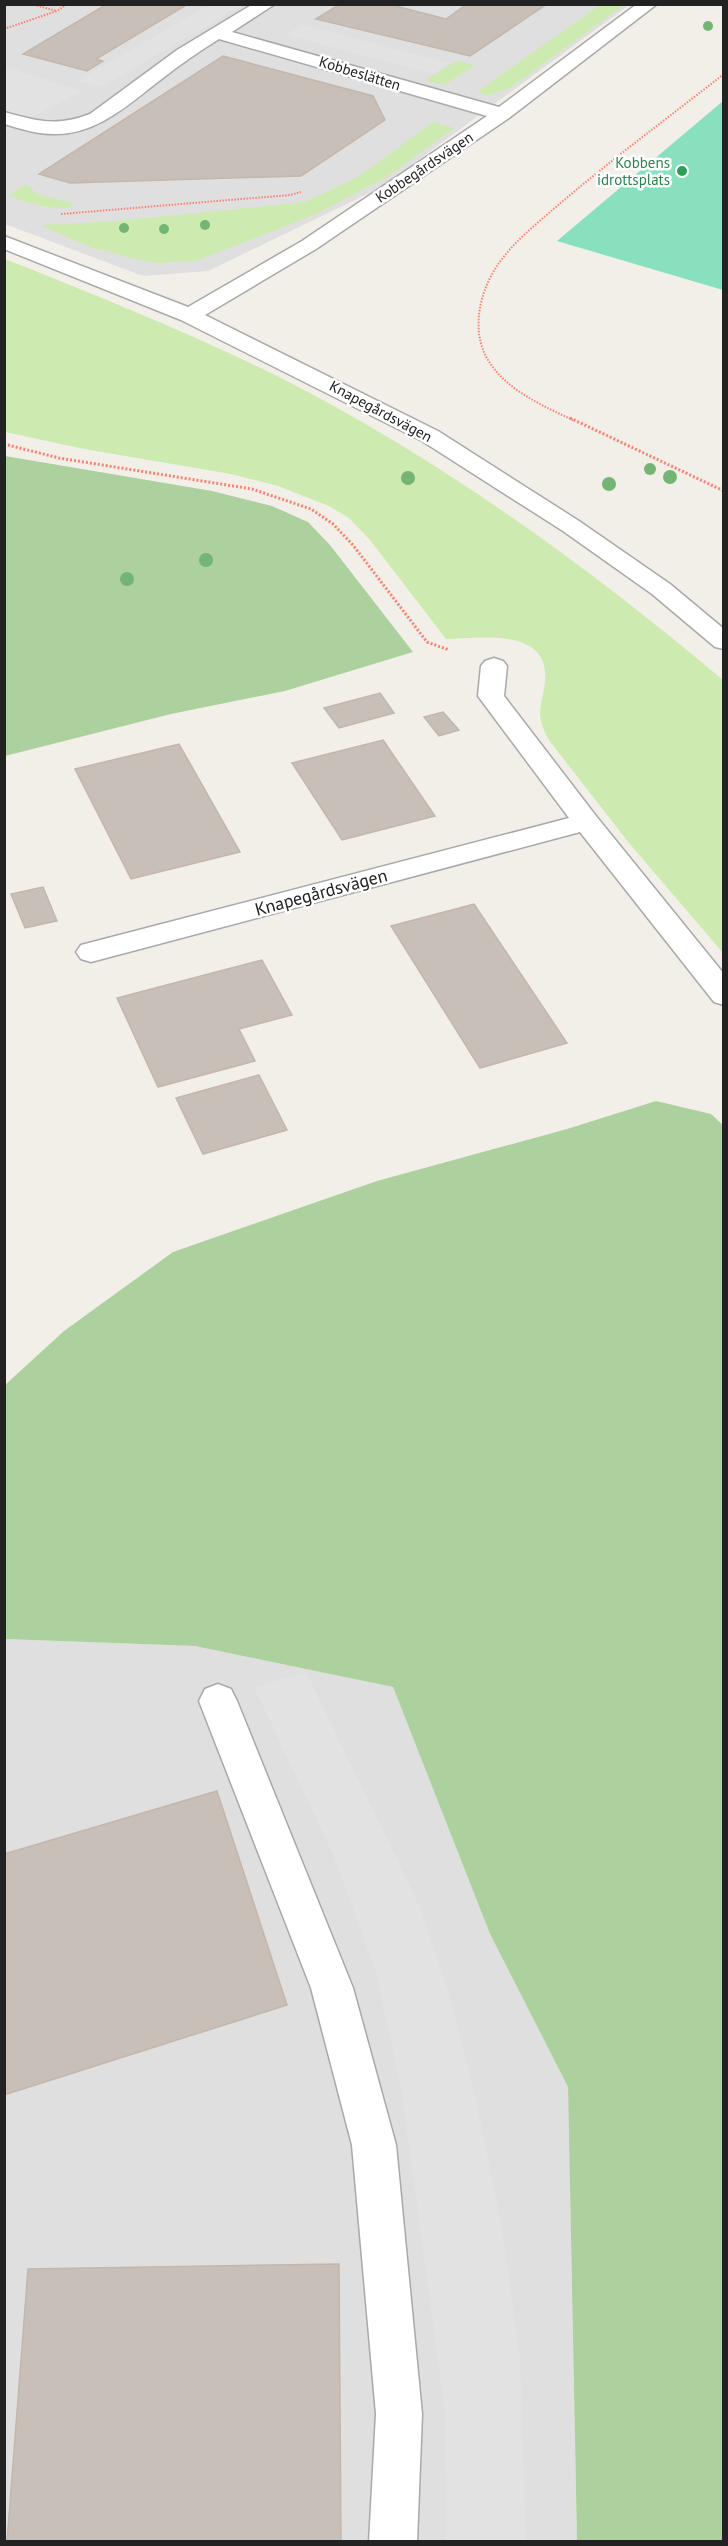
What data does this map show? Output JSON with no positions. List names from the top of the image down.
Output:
{
  "streets": {
    "street": ["Kobbeslätten", "Kobbegårdsvägen", "Knapegårdsvägen"]
  },
  "crossings": [
    ["Kobbeslätten", "Kobbegårdsvägen"],
    ["Kobbegårdsvägen", "Knapegårdsvägen"]
  ],
  "places": ["Kobbens idrottsplats"]
}
